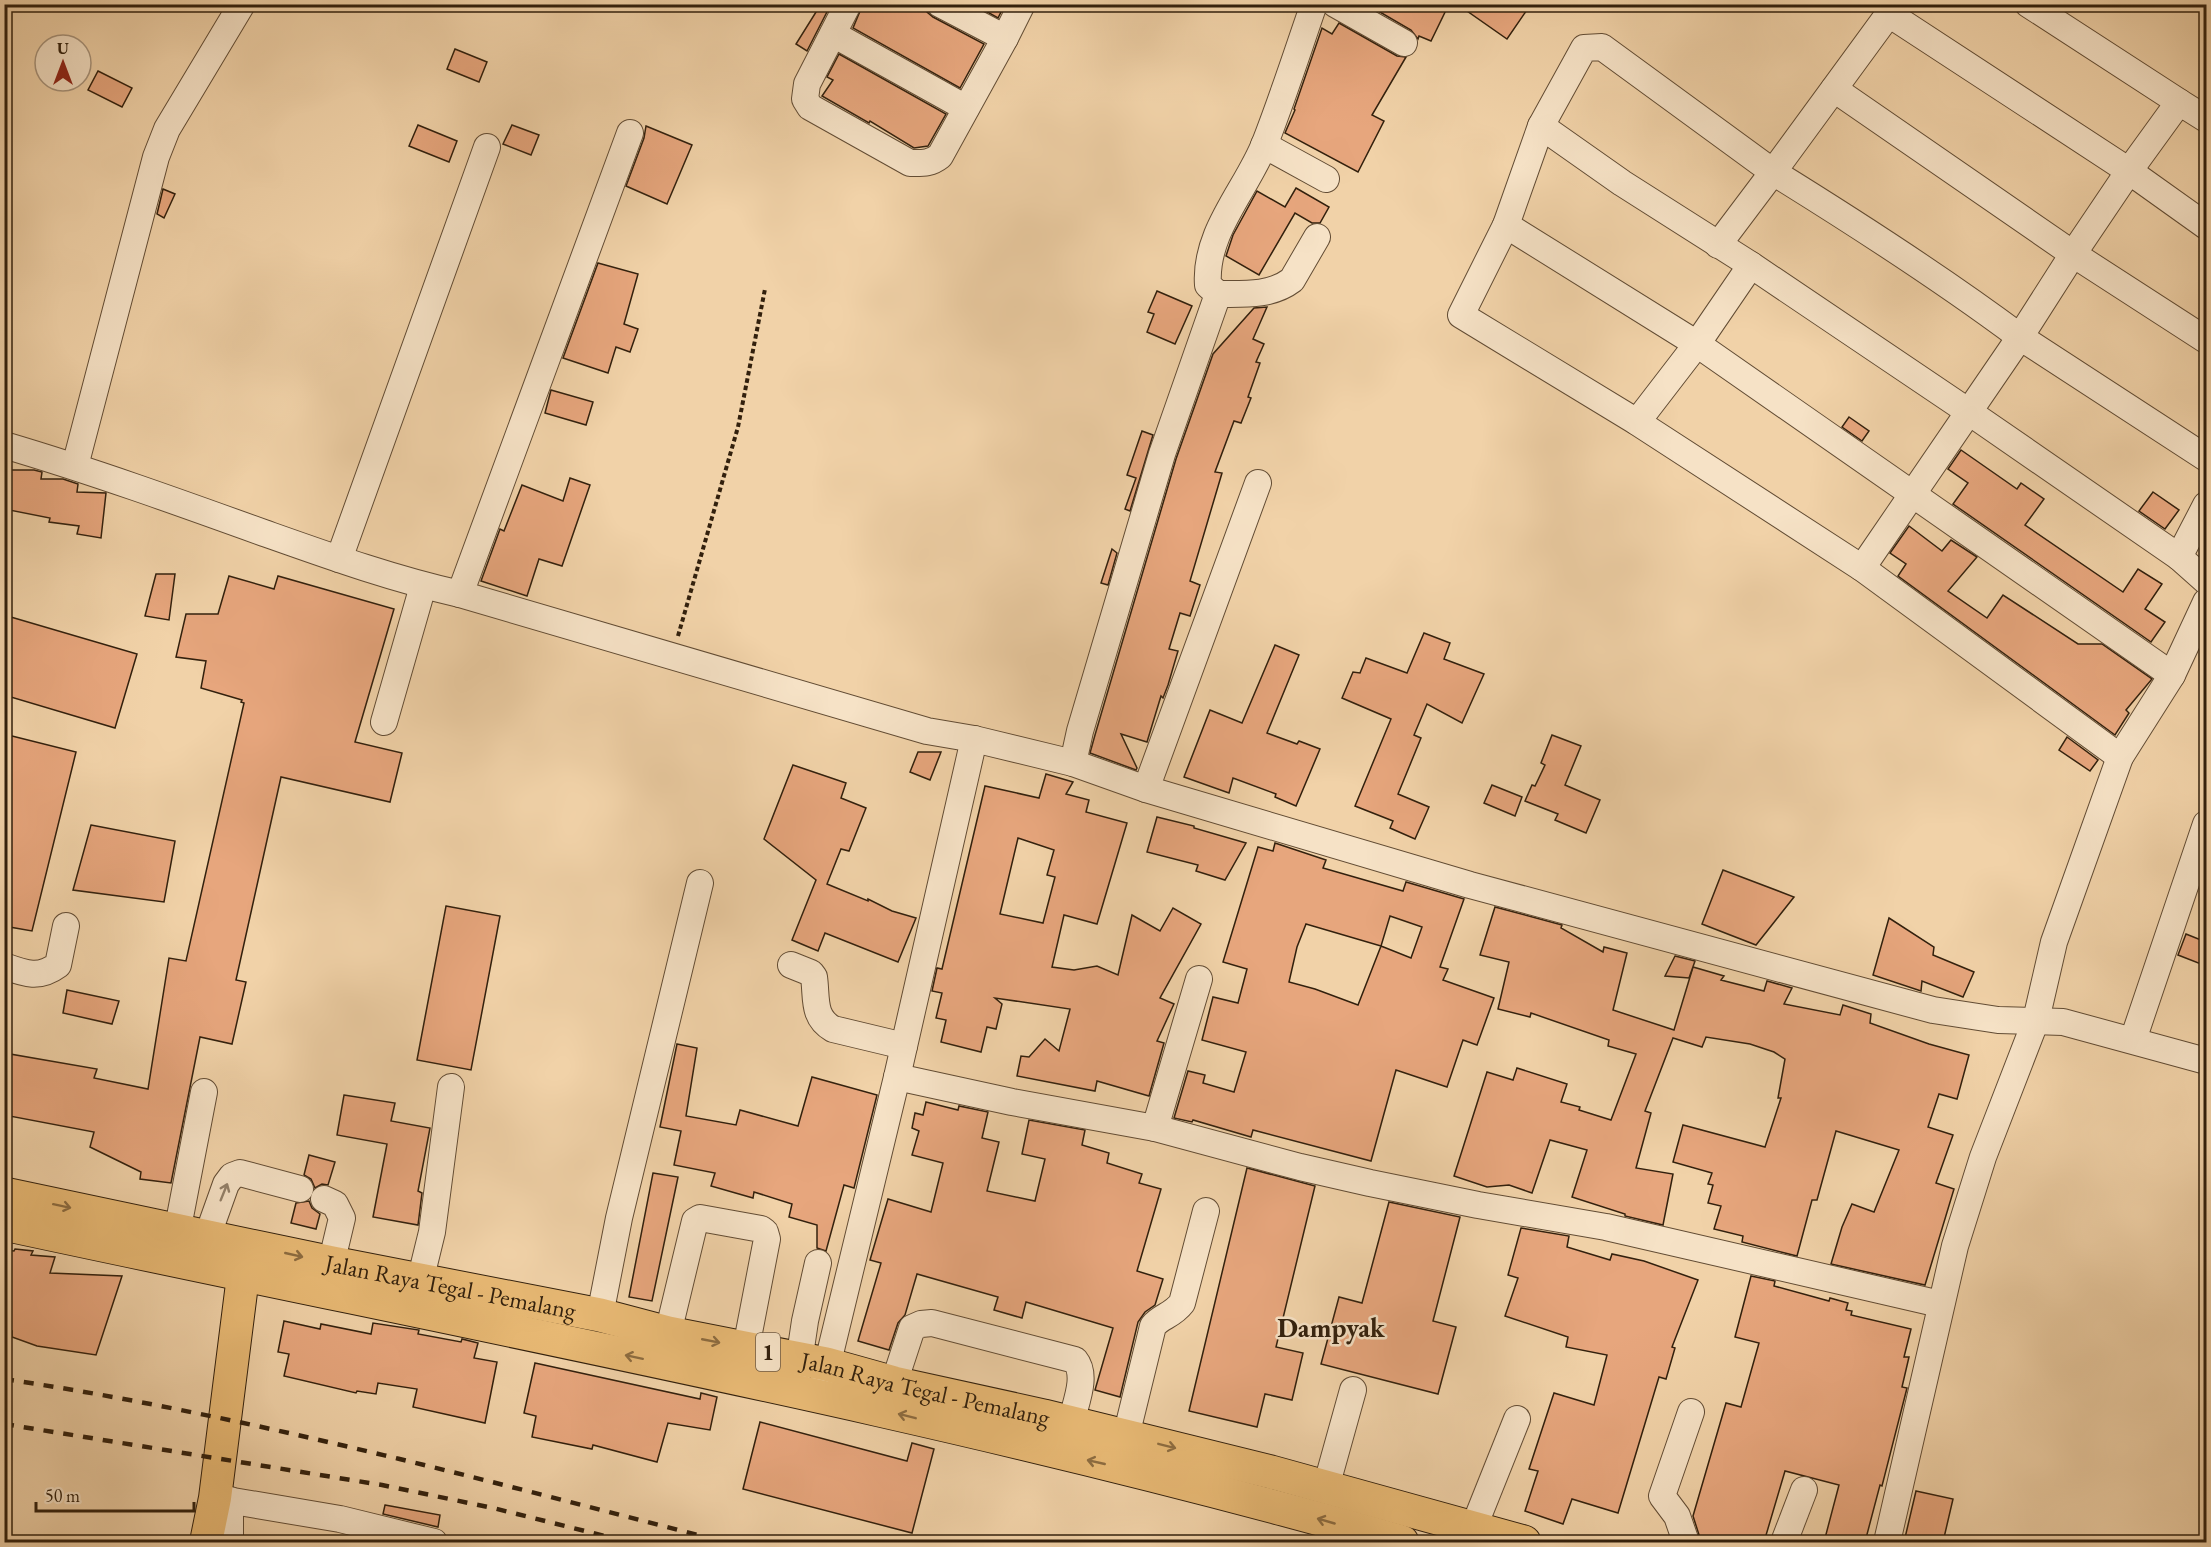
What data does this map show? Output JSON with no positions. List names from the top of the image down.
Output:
{
  "streets": {
    "highway": ["Jalan Raya Tegal - Pemalang", "1"]
  },
  "districts": ["Dampyak"],
  "scale_bar": "50 m",
  "north": "top"
}
